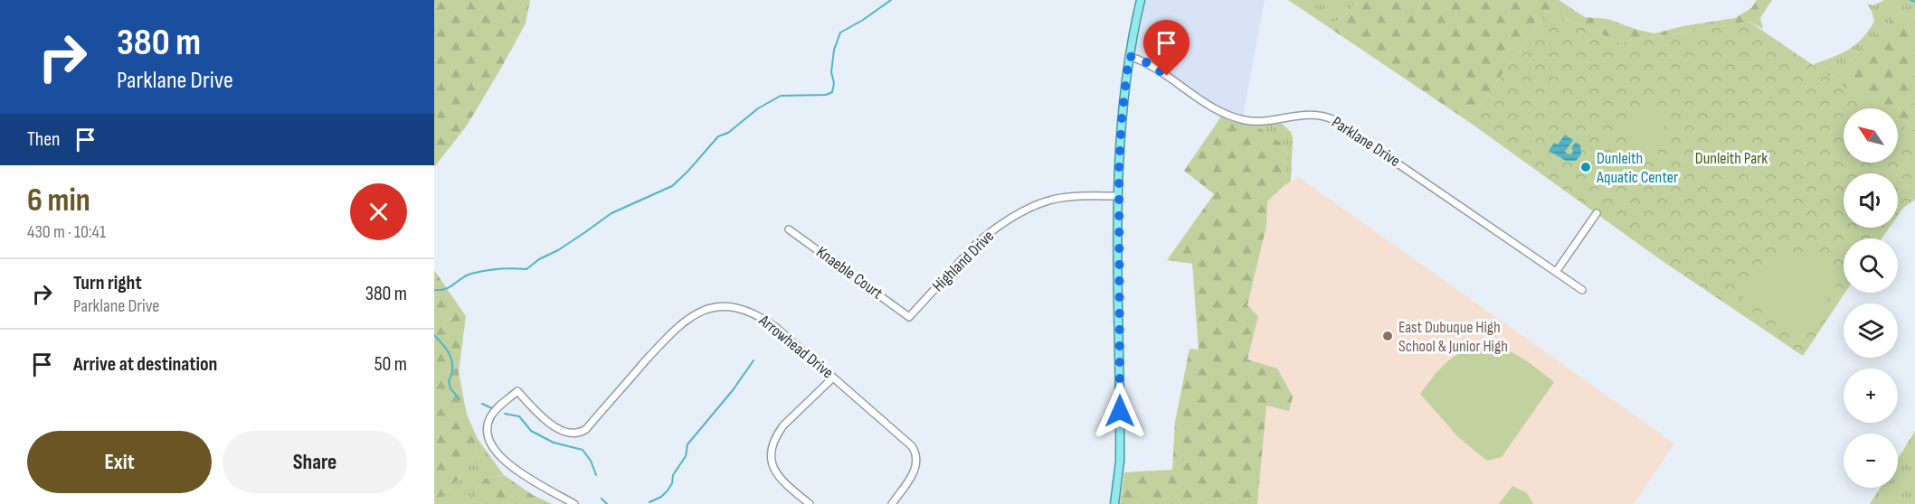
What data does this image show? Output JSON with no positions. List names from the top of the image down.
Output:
{
  "streets": {
    "street": [
      "Parklane Drive",
      "Highland Drive",
      "Knaeble Court",
      "Arrowhead Drive"
    ]
  },
  "crossings": [
    ["Highland Drive", "Knaeble Court"]
  ],
  "parks": ["Dunleith Park"],
  "places": ["Dunleith Aquatic Center", "East Dubuque High School & Junior High"],
  "north": "top left",
  "page": {
    "turn": ["380 m", "Parklane Drive"],
    "map_buttons": ["+", "−"],
    "then": "Then",
    "heading": ["6 min", "430 m · 10:41"],
    "list": [
      {
        "name": "Turn right",
        "note": "Parklane Drive",
        "value": "380 m"
      },
      {
        "name": "Arrive at destination",
        "value": "50 m"
      }
    ],
    "buttons": ["Exit", "Share"]
  }
}
